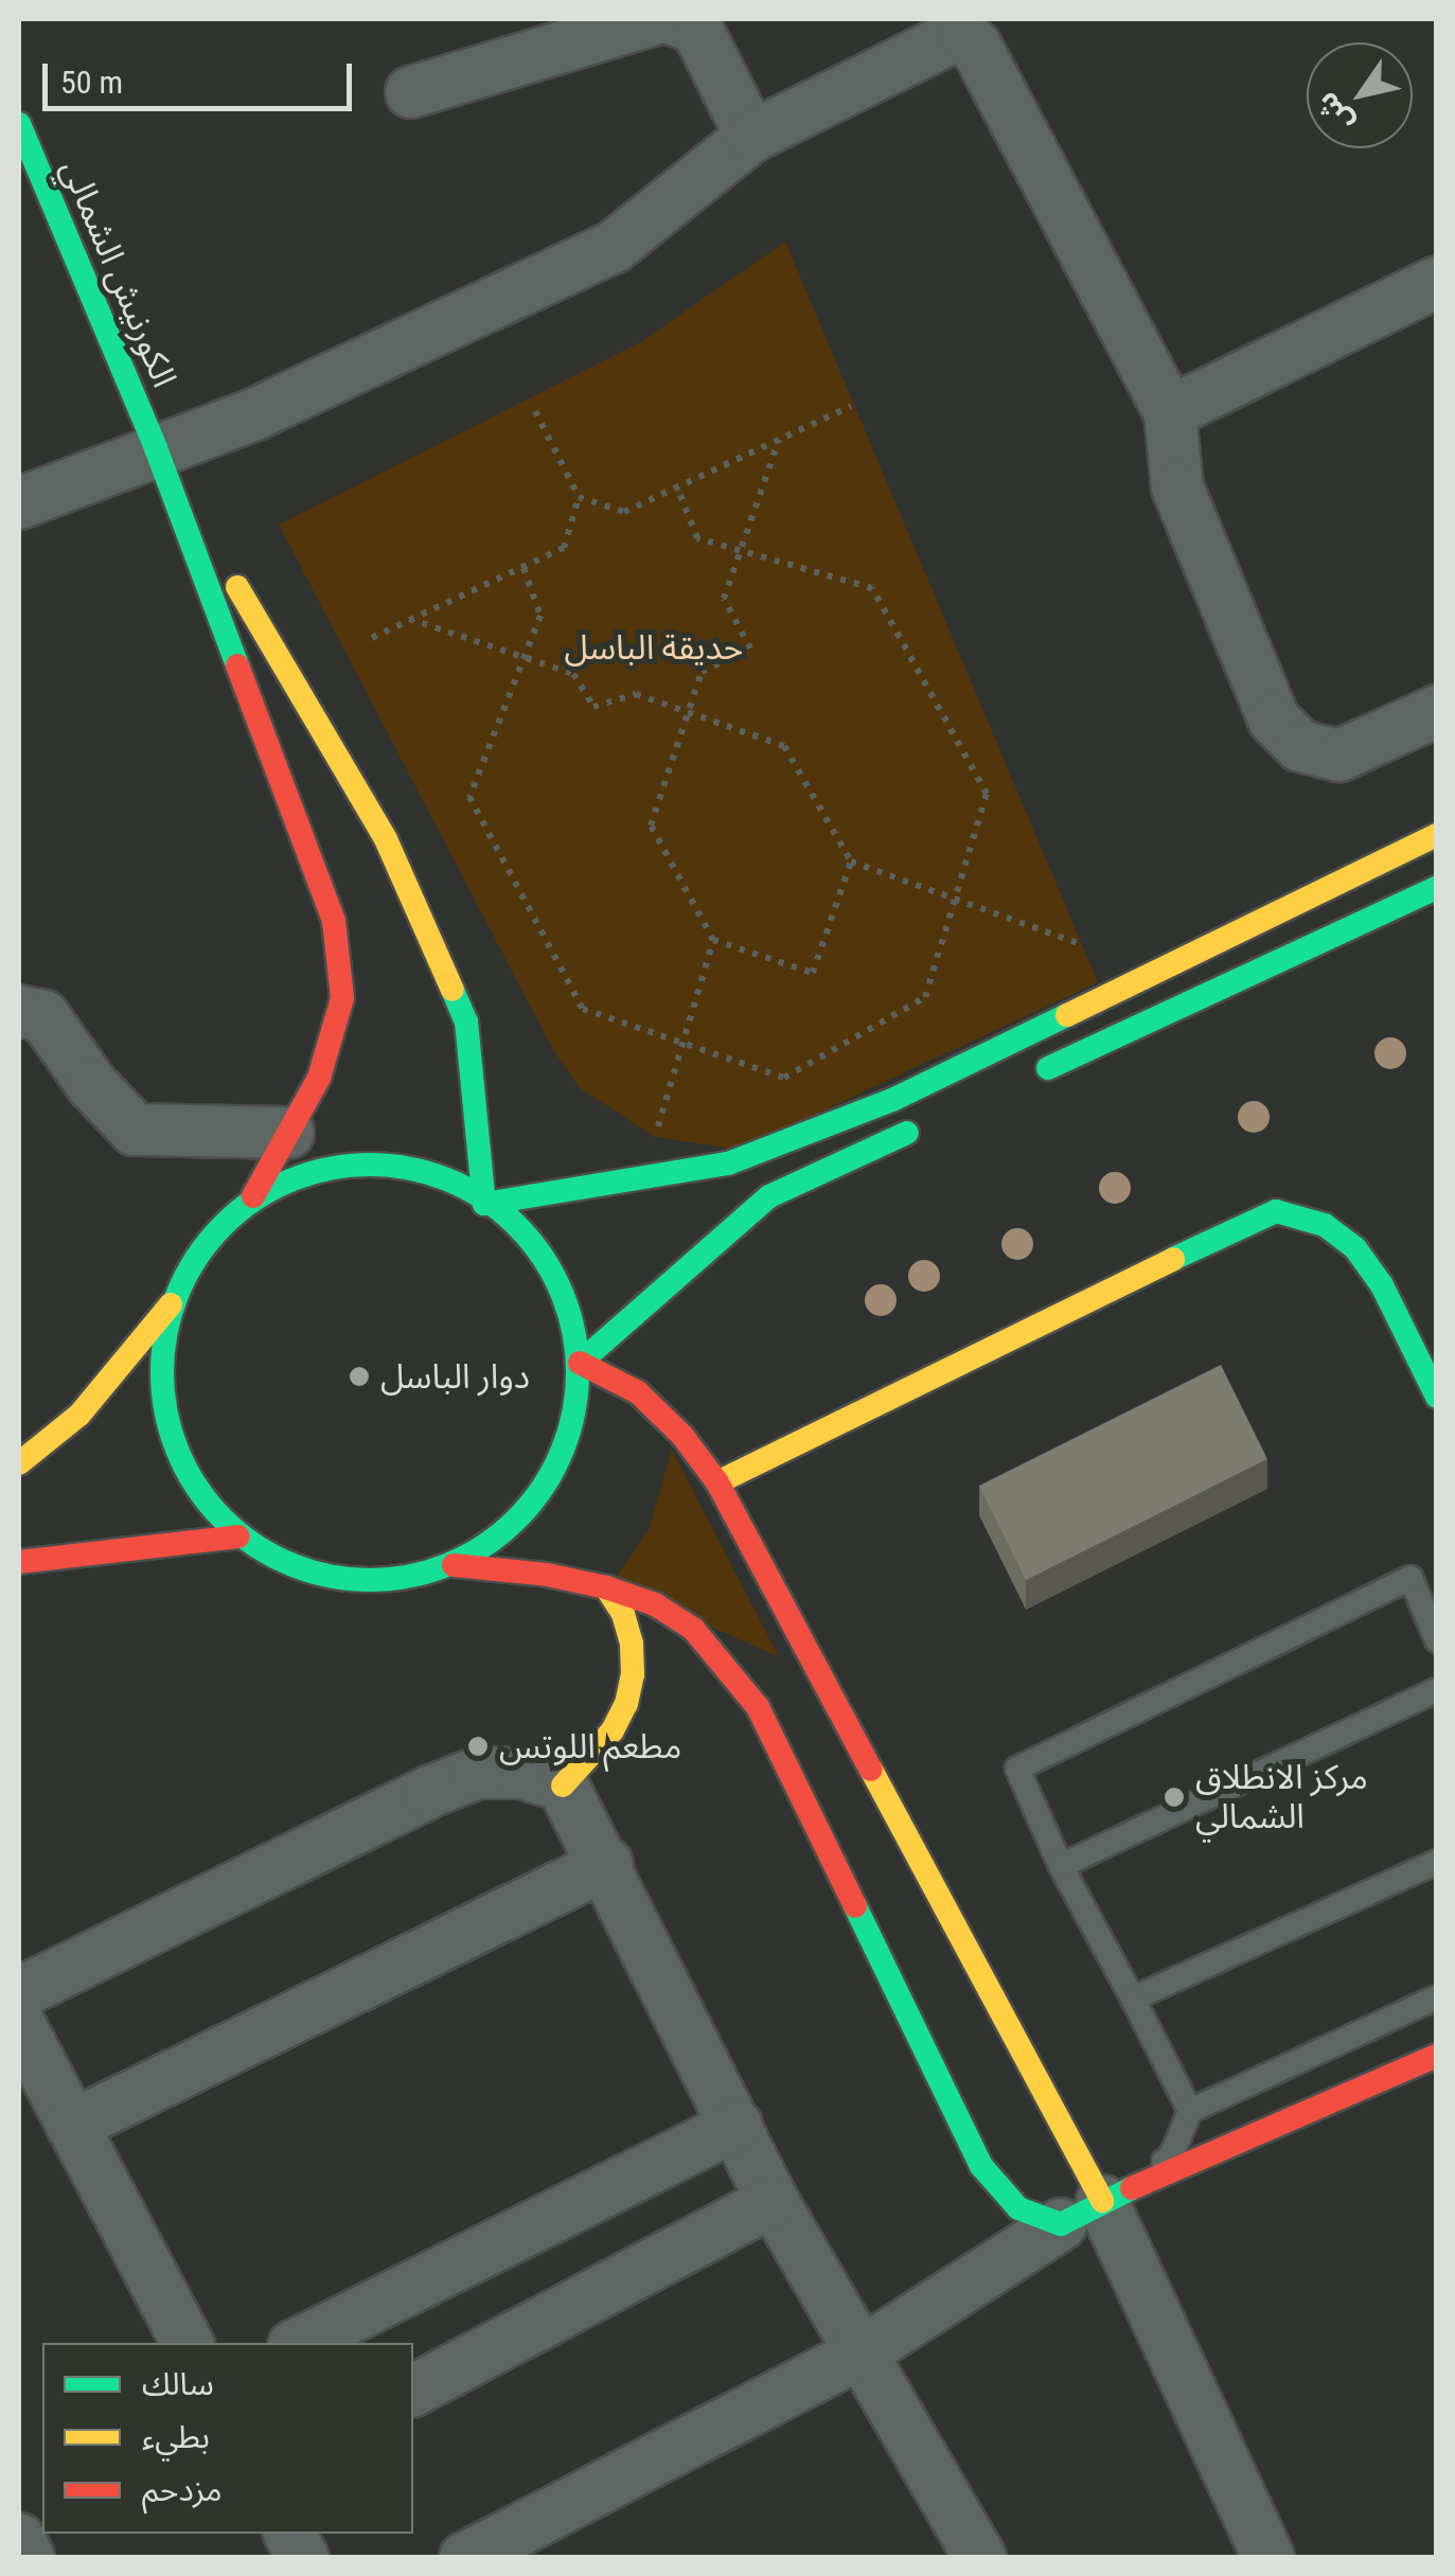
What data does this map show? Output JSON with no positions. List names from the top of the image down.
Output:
{
  "streets": {
    "main road": ["الكورنيش الشمالي"]
  },
  "parks": ["حديقة الباسل"],
  "places": ["دوار الباسل", "مطعم اللوتس", "مركز الانطلاق الشمالي"],
  "legend": ["سالك", "بطيء", "مزدحم"],
  "scale_bar": "50 m",
  "north": "bottom left"
}
